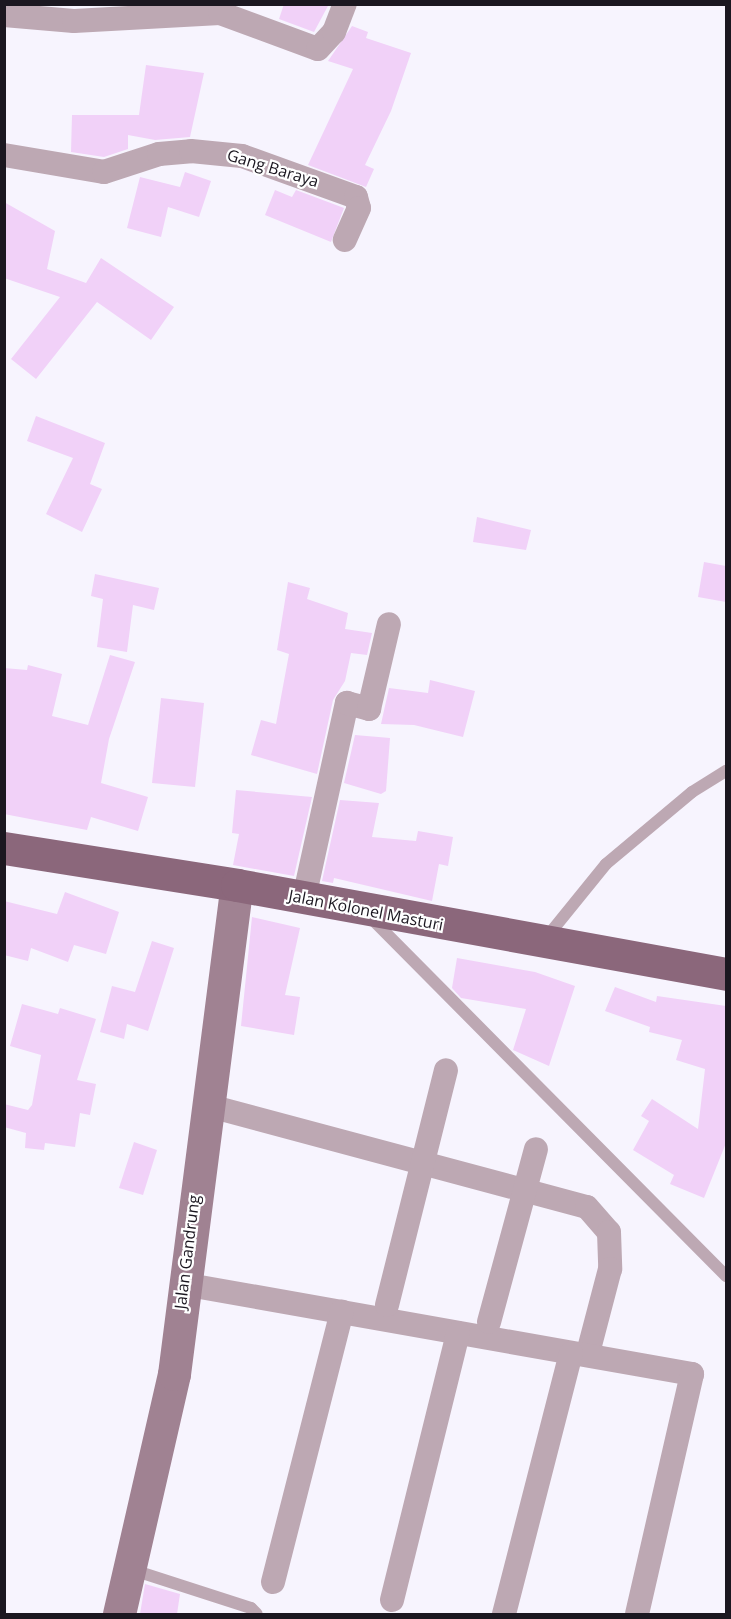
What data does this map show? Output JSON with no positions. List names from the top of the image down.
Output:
{
  "streets": {
    "main road": ["Jalan Kolonel Masturi"],
    "street": ["Gang Baraya", "Jalan Gandrung"]
  },
  "crossings": [
    ["Jalan Kolonel Masturi", "Jalan Gandrung"]
  ]
}
